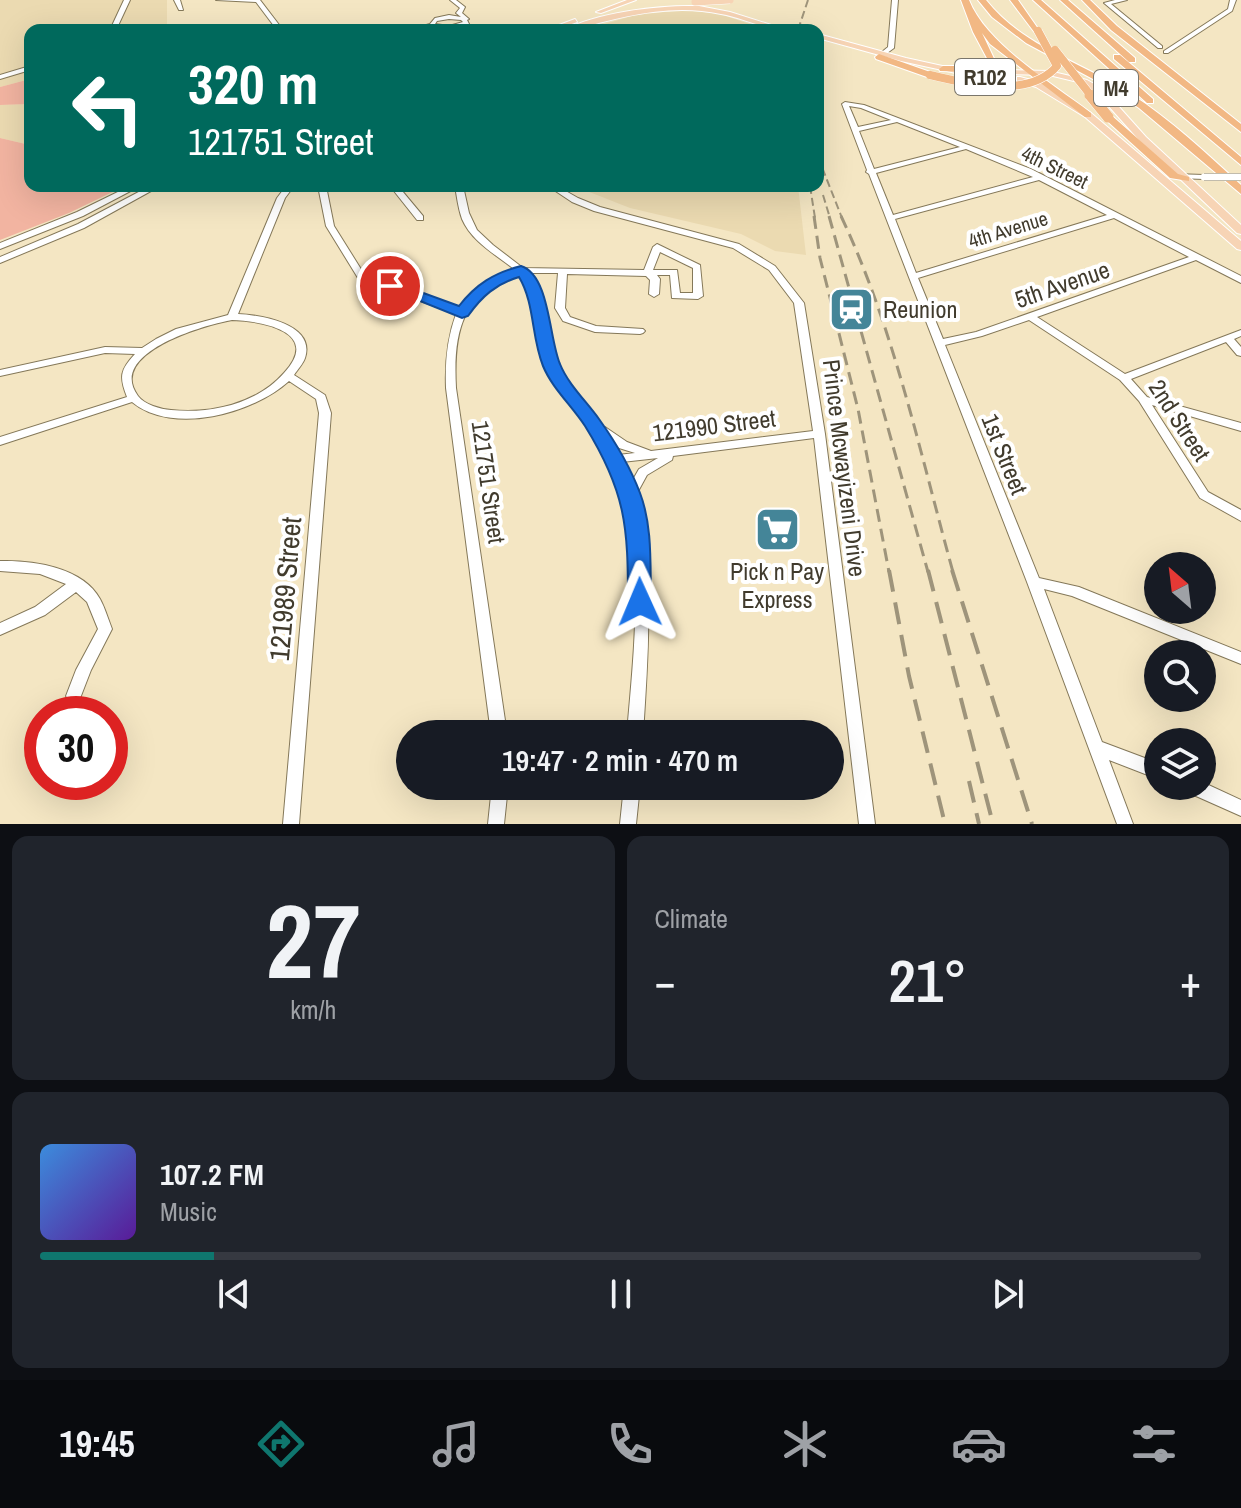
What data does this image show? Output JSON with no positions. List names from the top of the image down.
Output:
{
  "streets": {
    "highway": ["M4"],
    "main road": ["R102"],
    "street": [
      "4th Street",
      "4th Avenue",
      "5th Avenue",
      "2nd Street",
      "121990 Street",
      "1st Street",
      "Prince Mcwayizeni Drive",
      "121751 Street",
      "121989 Street"
    ]
  },
  "crossings": [
    ["4th Street", "4th Avenue"],
    ["4th Street", "5th Avenue"],
    ["4th Street", "1st Street"],
    ["4th Avenue", "1st Street"],
    ["5th Avenue", "2nd Street"],
    ["5th Avenue", "1st Street"],
    ["121990 Street", "Prince Mcwayizeni Drive"]
  ],
  "places": {
    "station": ["Reunion"],
    "supermarket": ["Pick n Pay Express"]
  },
  "north": "top left",
  "page": {
    "turn": ["320 m", "121751 Street"],
    "limit": "30",
    "trip": "19:47 · 2 min · 470 m",
    "tile": [
      ["27", "km/h"],
      "Climate"
    ],
    "heat": ["−", "21°", "+"],
    "song": ["107.2 FM", "Music"],
    "tabs": "19:45"
  }
}
